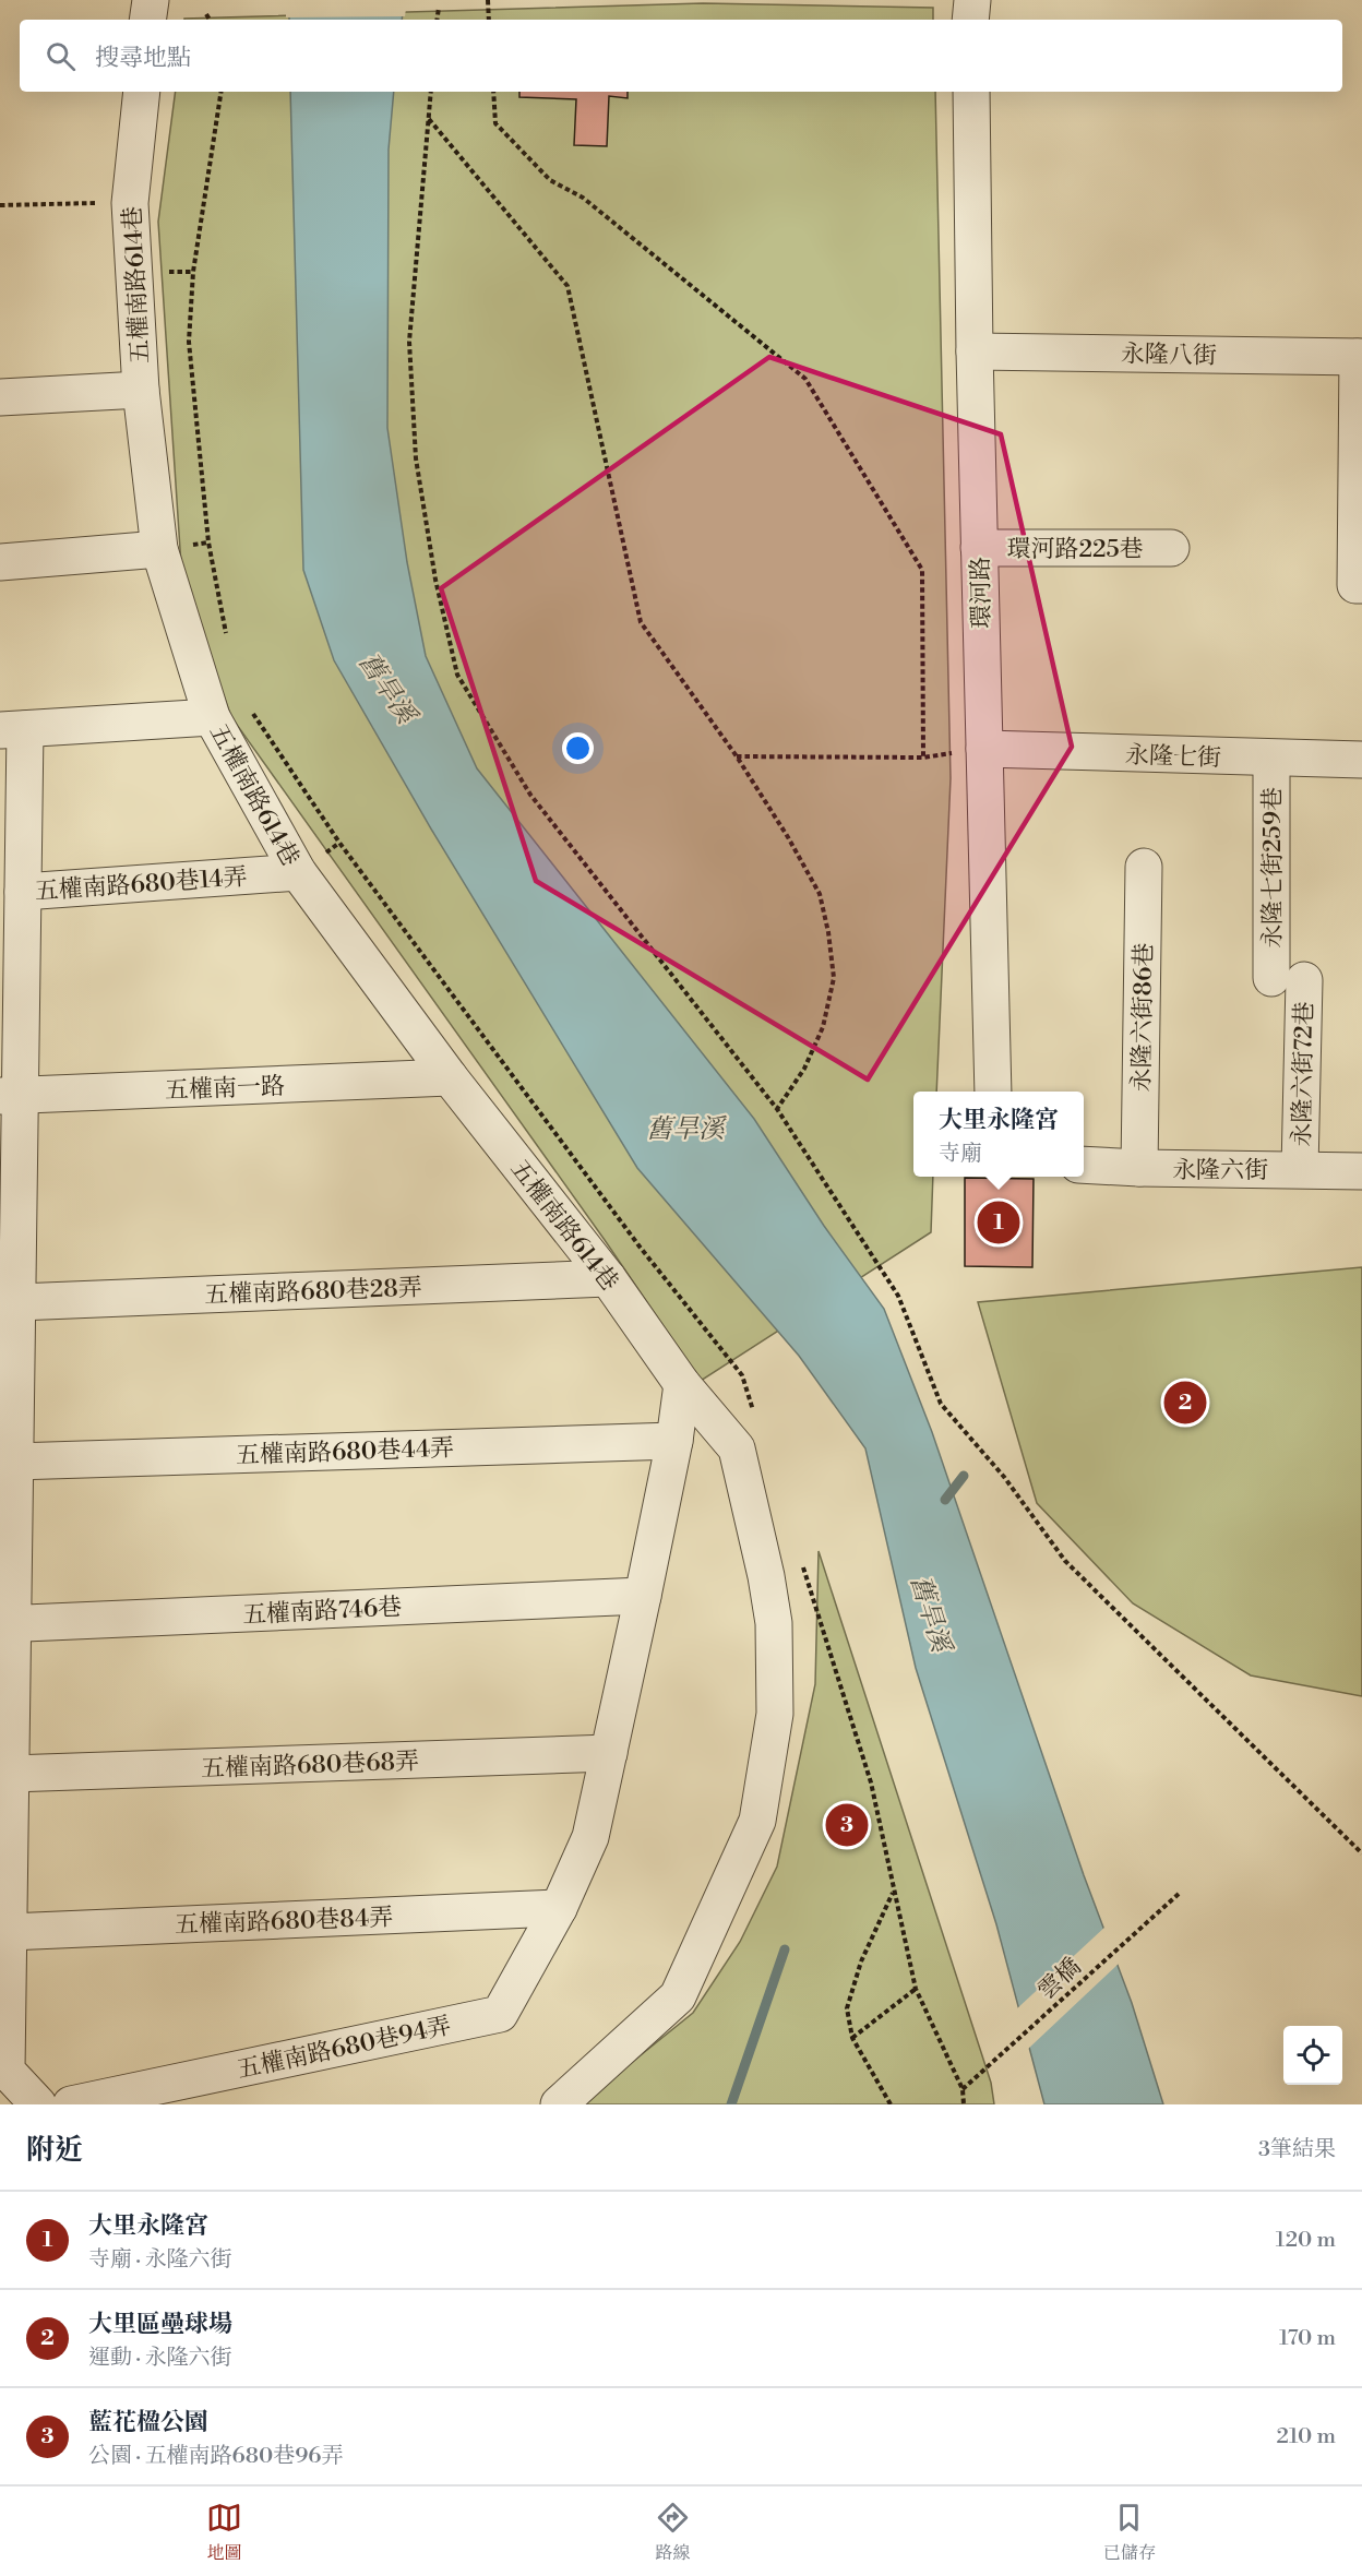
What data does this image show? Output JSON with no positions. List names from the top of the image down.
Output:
{
  "streets": {
    "street": [
      "五權南路614巷",
      "永隆八街",
      "環河路225巷",
      "環河路",
      "永隆七街",
      "永隆七街259巷",
      "五權南路680巷14弄",
      "永隆六街86巷",
      "永隆六街72巷",
      "五權南一路",
      "永隆六街",
      "五權南路680巷28弄",
      "五權南路680巷44弄",
      "五權南路746巷",
      "五權南路680巷68弄",
      "五權南路680巷84弄",
      "五權南路680巷94弄"
    ],
    "path": ["雲橋"]
  },
  "crossings": [
    ["五權南路614巷", "五權南路680巷14弄"],
    ["五權南路614巷", "五權南一路"],
    ["五權南路614巷", "五權南路680巷28弄"],
    ["五權南路614巷", "五權南路680巷94弄"],
    ["永隆八街", "環河路"],
    ["環河路225巷", "環河路"],
    ["環河路", "永隆七街"],
    ["永隆七街", "永隆七街259巷"],
    ["永隆七街259巷", "永隆六街72巷"],
    ["永隆六街86巷", "永隆六街"],
    ["永隆六街72巷", "永隆六街"],
    ["五權南路680巷44弄", "五權南路680巷94弄"],
    ["五權南路746巷", "五權南路680巷94弄"],
    ["五權南路680巷68弄", "五權南路680巷94弄"],
    ["五權南路680巷84弄", "五權南路680巷94弄"]
  ],
  "water": ["舊旱溪"],
  "page": {
    "search": "搜尋地點",
    "popup": ["大里永隆宮", "寺廟"],
    "pins": ["1", "2", "3"],
    "heading": ["附近", "3筆結果"],
    "list": [
      {
        "mark": "1",
        "name": "大里永隆宮",
        "note": "寺廟 · 永隆六街",
        "value": "120 m"
      },
      {
        "mark": "2",
        "name": "大里區壘球場",
        "note": "運動 · 永隆六街",
        "value": "170 m"
      },
      {
        "mark": "3",
        "name": "藍花楹公園",
        "note": "公園 · 五權南路680巷96弄",
        "value": "210 m"
      }
    ],
    "nav": ["地圖", "路線", "已儲存"]
  }
}
